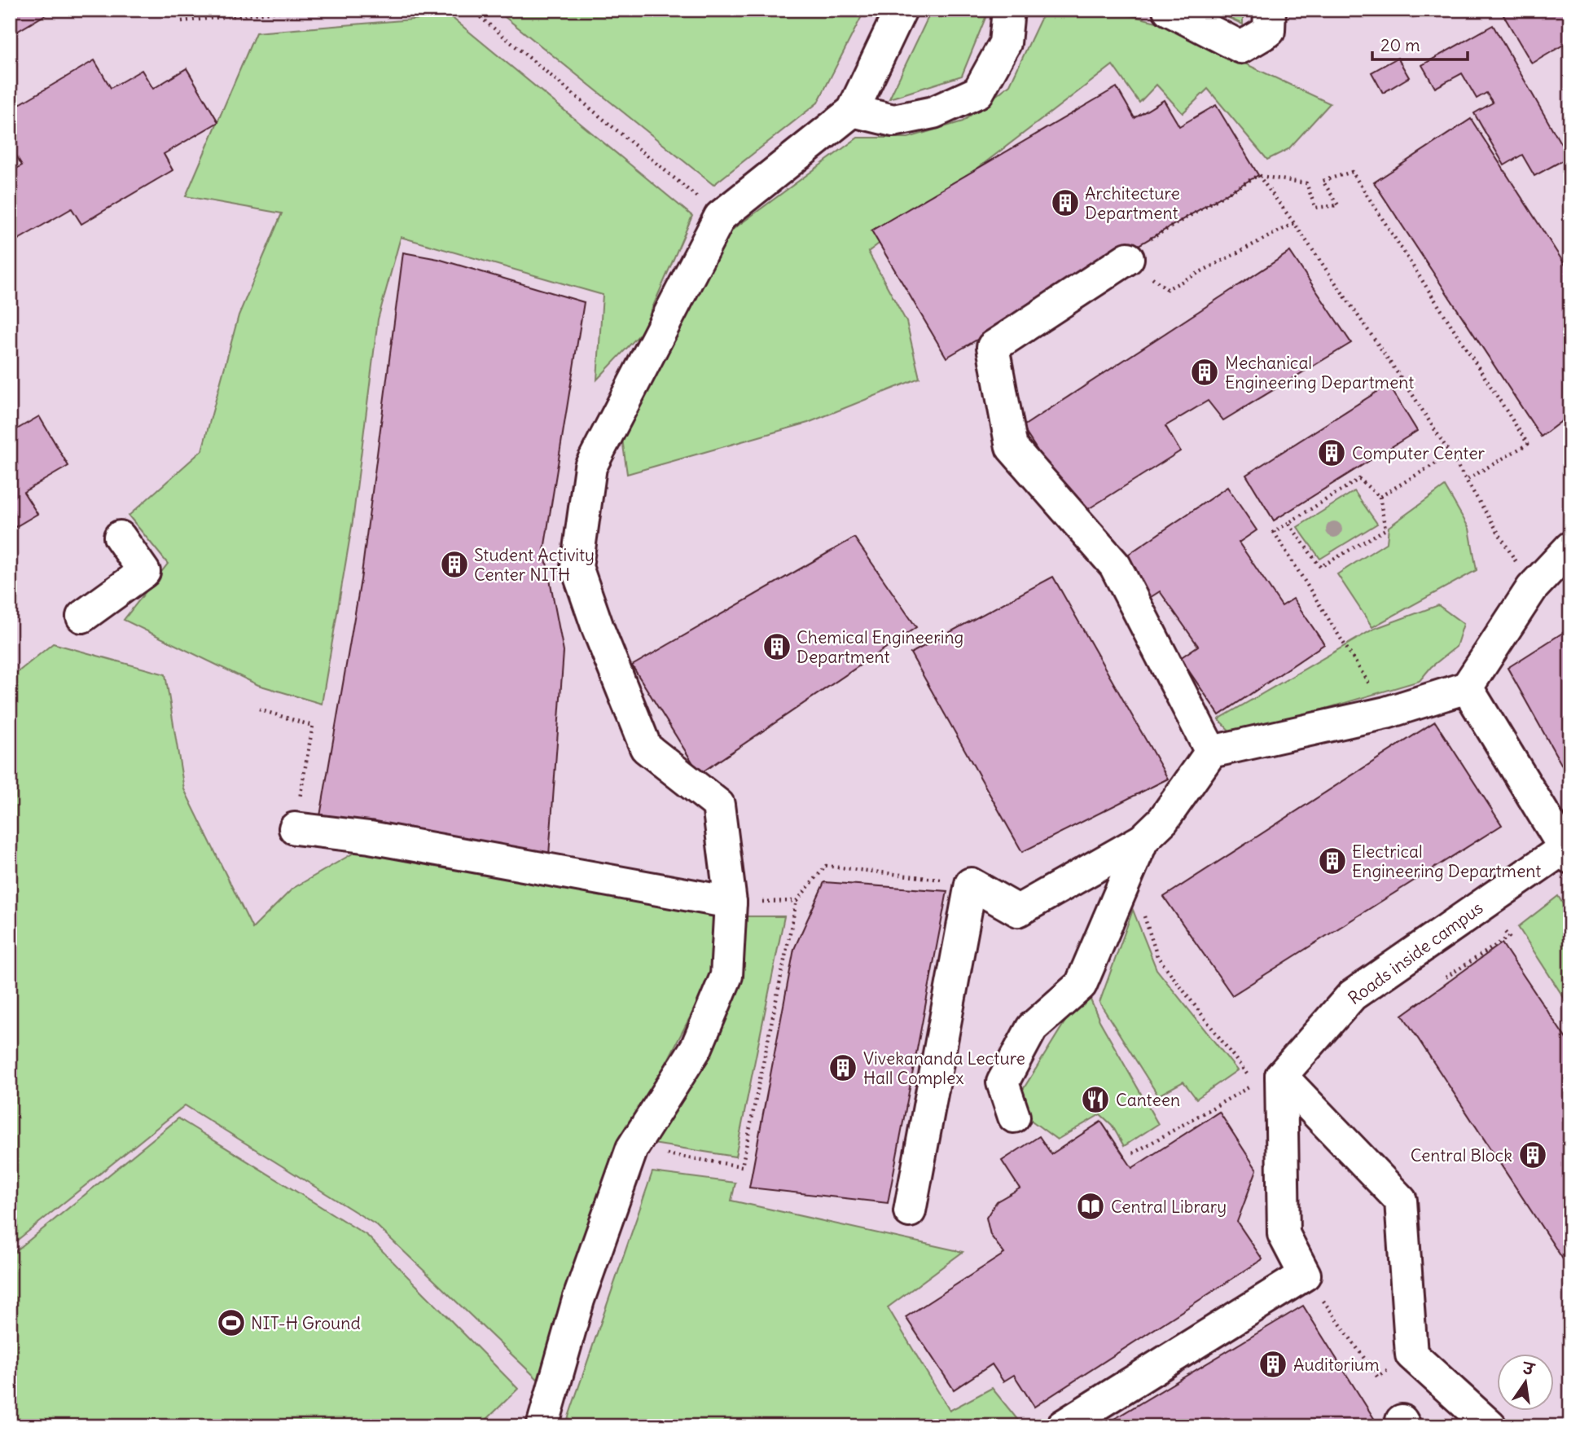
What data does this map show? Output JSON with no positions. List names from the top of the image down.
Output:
{
  "streets": {
    "street": ["Roads inside campus"]
  },
  "places": {
    "building": [
      "Architecture Department",
      "Mechanical Engineering Department",
      "Computer Center",
      "Student Activity Center NITH",
      "Chemical Engineering Department",
      "Electrical Engineering Department",
      "Vivekananda Lecture Hall Complex",
      "Central Block",
      "Auditorium"
    ],
    "restaurant": ["Canteen"],
    "library": ["Central Library"],
    "sports": ["NIT-H Ground"]
  },
  "scale_bar": "20 m",
  "north": "top"
}
